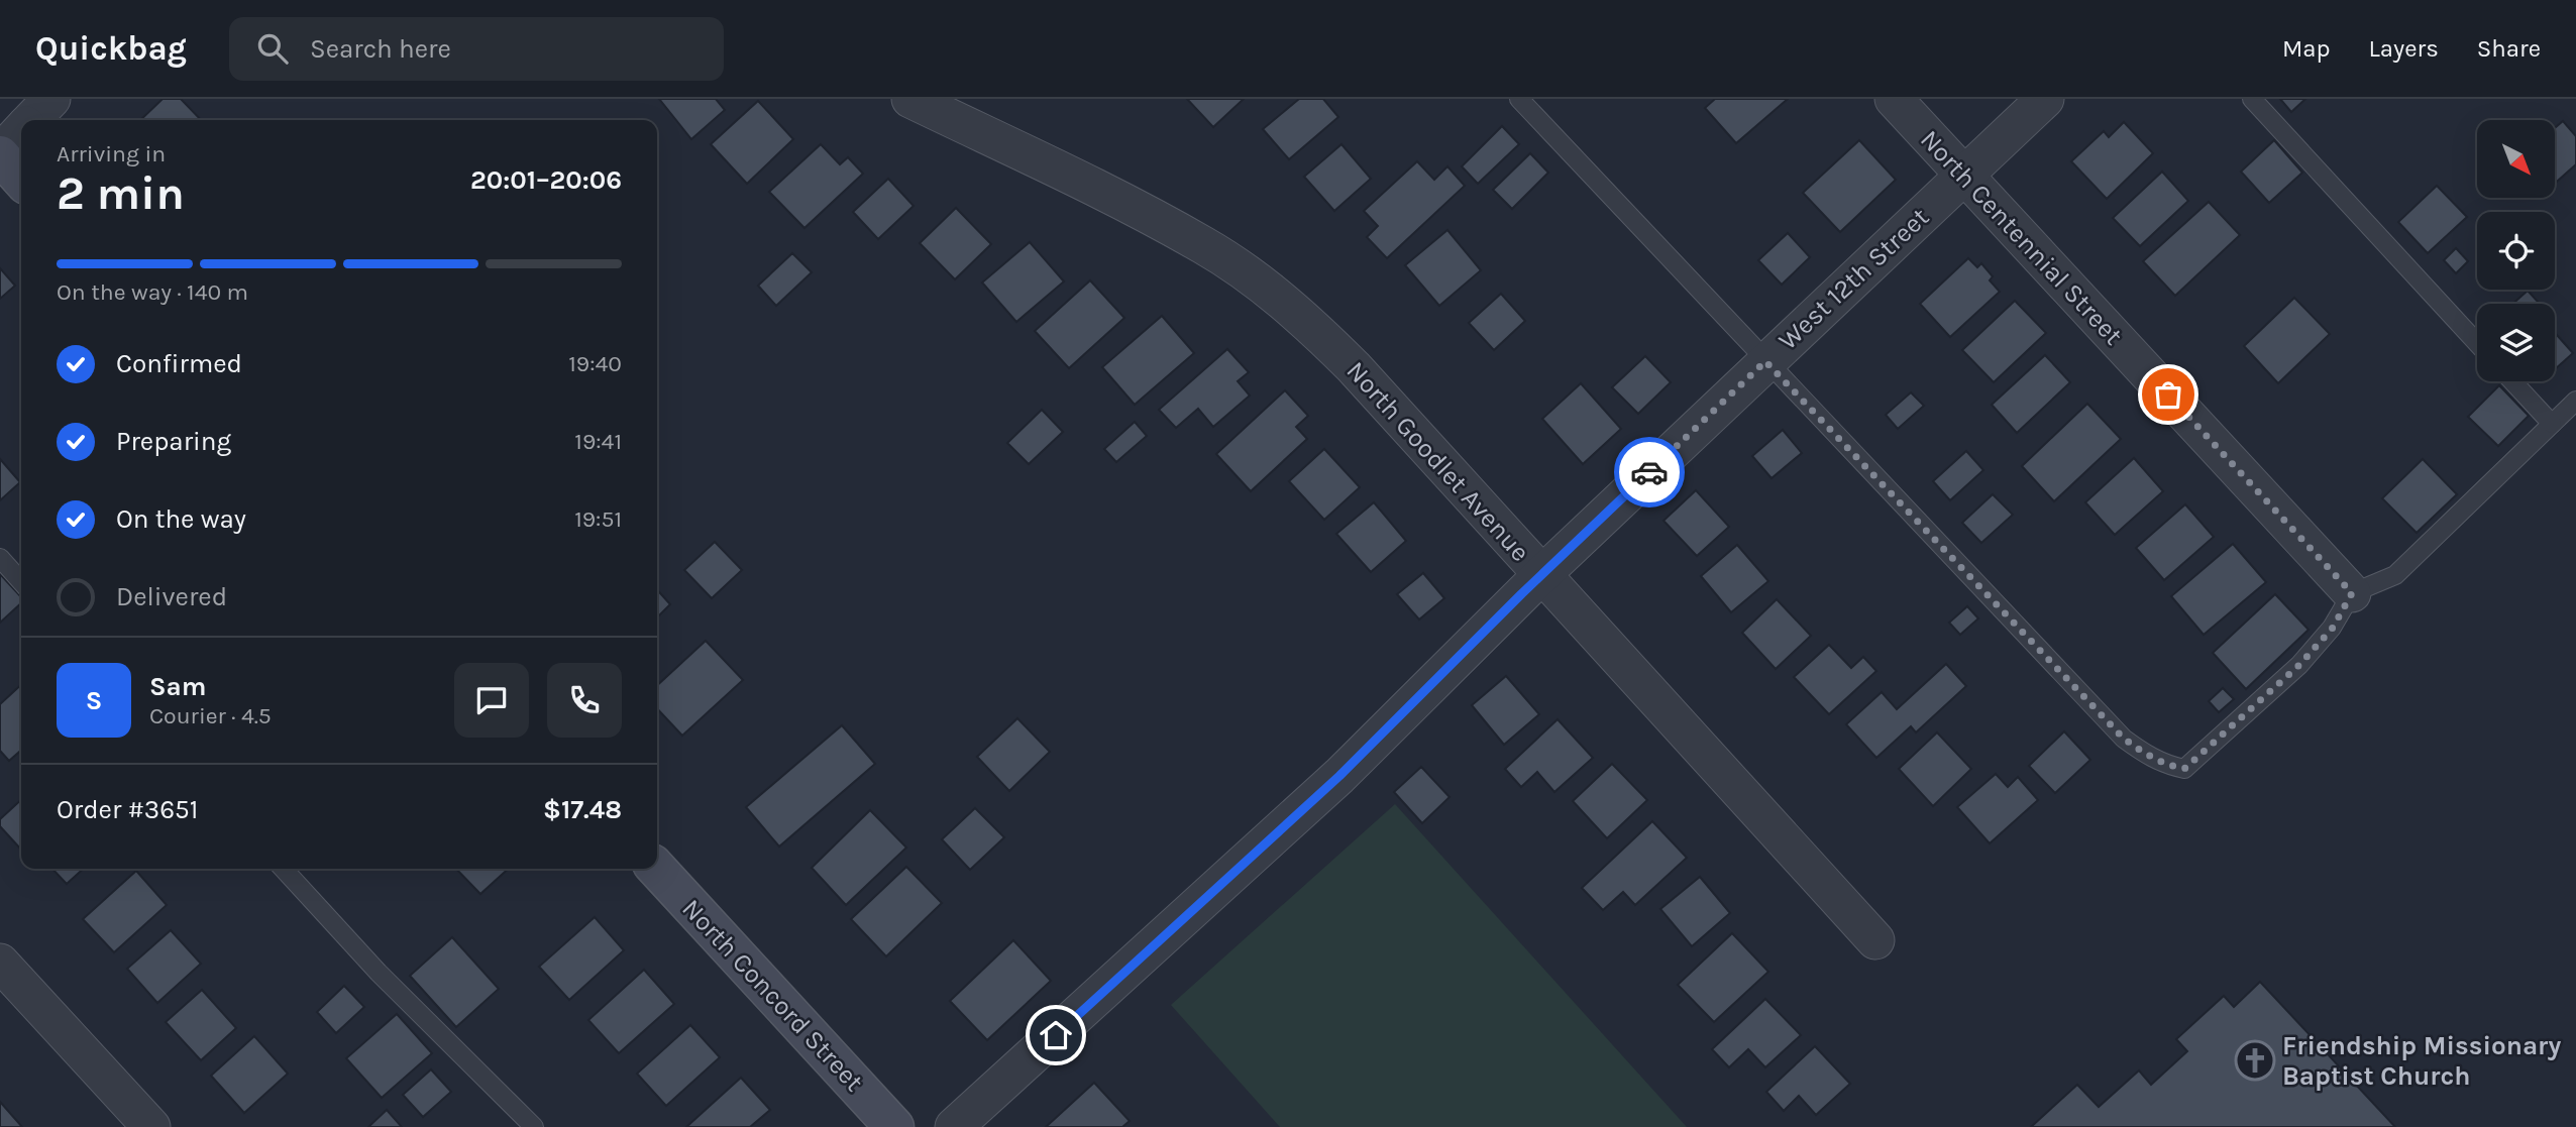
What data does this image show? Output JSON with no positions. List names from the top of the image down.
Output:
{
  "streets": {
    "main road": ["North Concord Street"],
    "street": ["North Centennial Street", "West 12th Street", "North Goodlet Avenue"]
  },
  "crossings": [
    ["North Centennial Street", "West 12th Street"],
    ["West 12th Street", "North Goodlet Avenue"]
  ],
  "places": {
    "church": ["Friendship Missionary Baptist Church"]
  },
  "north": "bottom right",
  "page": {
    "header": "Quickbag",
    "search": "Search here",
    "nav": ["Map", "Layers", "Share"],
    "heading": ["2 min", "Arriving in", "20:01–20:06"],
    "panel": [
      "Sam",
      "Courier · 4.5",
      "Order #3651",
      "$17.48"
    ],
    "bar": "On the way · 140 m",
    "list": [
      ["Confirmed", "19:40"],
      ["Preparing", "19:41"],
      ["On the way", "19:51"],
      "Delivered"
    ],
    "round": "S"
  }
}
